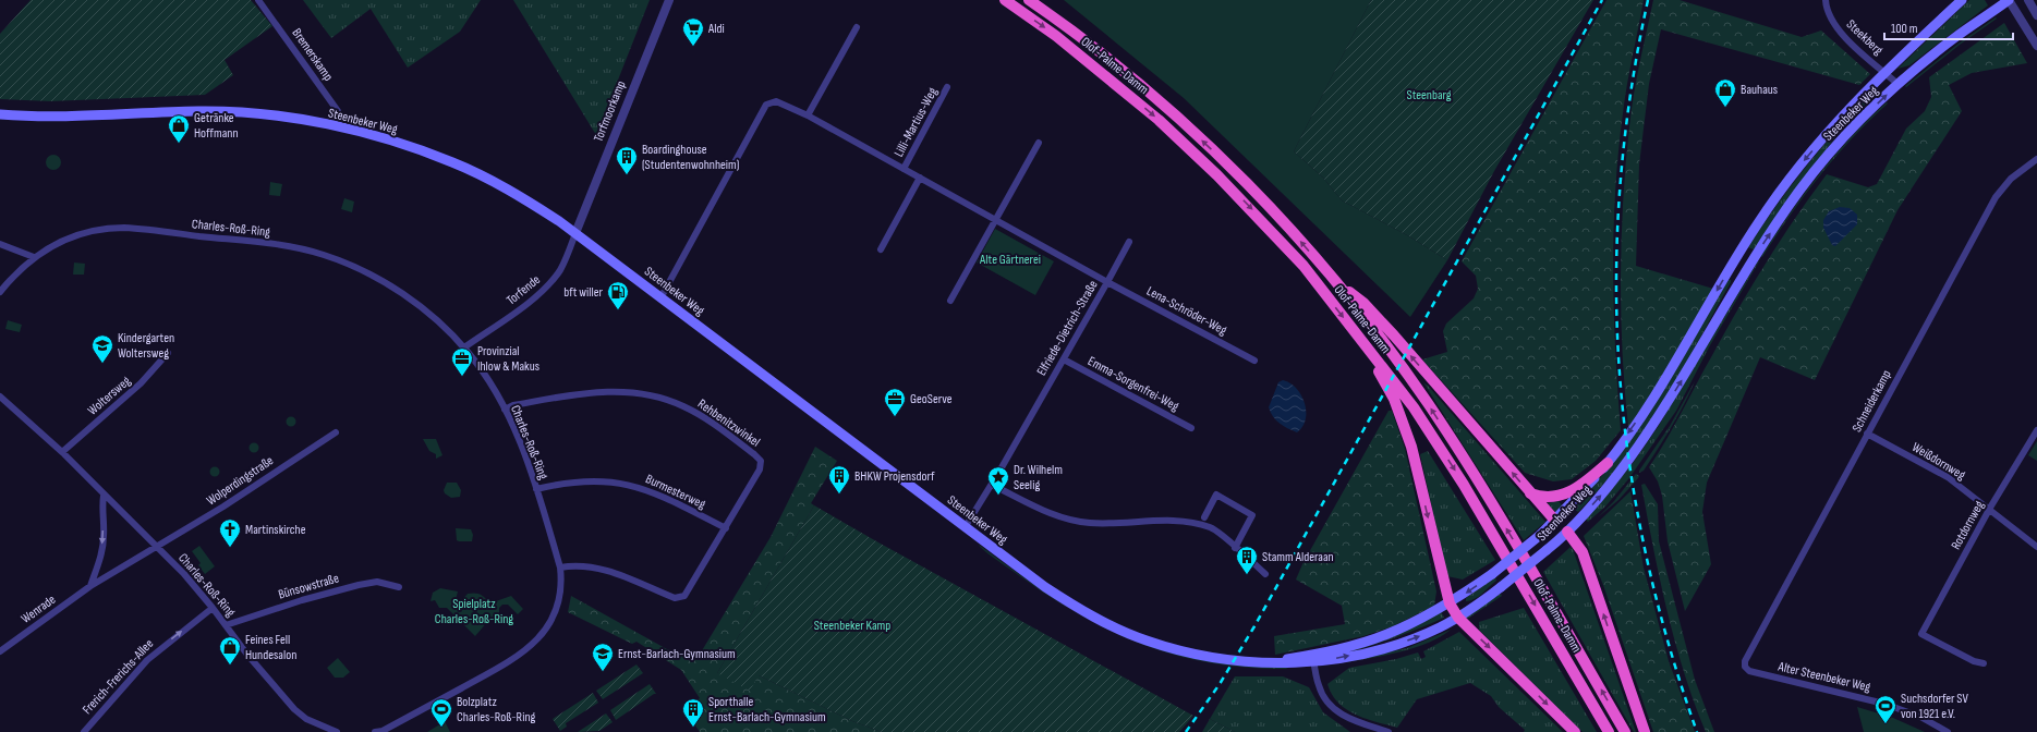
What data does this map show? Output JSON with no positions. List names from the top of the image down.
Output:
{
  "streets": {
    "highway": ["Olof-Palme-Damm"],
    "main road": ["Steenbeker Weg"],
    "street": [
      "Steekberg",
      "Bremerskamp",
      "Torfmoorkamp",
      "Lilli-Martius-Weg",
      "Charles-Roß-Ring",
      "Torfende",
      "Lena-Schröder-Weg",
      "Elfriede-Dietrich-Straße",
      "Emma-Sorgenfrei-Weg",
      "Woltersweg",
      "Schneiderkamp",
      "Rehbenitzwinkel",
      "Weißdornweg",
      "Wolperdingstraße",
      "Burmesterweg",
      "Rotdornweg",
      "Bünsowstraße",
      "Wenrade",
      "Frerich-Frerichs-Allee",
      "Alter Steenbeker Weg"
    ]
  },
  "crossings": [
    ["Steekberg", "Steenbeker Weg"],
    ["Bremerskamp", "Steenbeker Weg"],
    ["Torfmoorkamp", "Steenbeker Weg"],
    ["Torfmoorkamp", "Torfende"],
    ["Steenbeker Weg", "Torfende"],
    ["Steenbeker Weg", "Elfriede-Dietrich-Straße"],
    ["Lilli-Martius-Weg", "Elfriede-Dietrich-Straße"],
    ["Charles-Roß-Ring", "Torfende"],
    ["Charles-Roß-Ring", "Woltersweg"],
    ["Charles-Roß-Ring", "Rehbenitzwinkel"],
    ["Charles-Roß-Ring", "Wolperdingstraße"],
    ["Charles-Roß-Ring", "Burmesterweg"],
    ["Charles-Roß-Ring", "Bünsowstraße"],
    ["Charles-Roß-Ring", "Wenrade"],
    ["Charles-Roß-Ring", "Frerich-Frerichs-Allee"],
    ["Lena-Schröder-Weg", "Elfriede-Dietrich-Straße"],
    ["Elfriede-Dietrich-Straße", "Emma-Sorgenfrei-Weg"],
    ["Schneiderkamp", "Weißdornweg"],
    ["Schneiderkamp", "Alter Steenbeker Weg"],
    ["Rehbenitzwinkel", "Burmesterweg"],
    ["Weißdornweg", "Rotdornweg"],
    ["Wolperdingstraße", "Wenrade"]
  ],
  "one_way": ["Frerich-Frerichs-Allee"],
  "parks": [
    "Steenbarg",
    "Alte Gärtnerei",
    "Spielplatz Charles-Roß-Ring",
    "Steenbeker Kamp"
  ],
  "places": {
    "supermarket": ["Aldi"],
    "shop": ["Bauhaus", "Getränke Hoffmann", "Feines Fell Hundesalon"],
    "building": [
      "Boardinghouse (Studentenwohnheim)",
      "BHKW Projensdorf",
      "Stamm Alderaan",
      "Sporthalle Ernst-Barlach-Gymnasium"
    ],
    "fuel station": ["bft willer"],
    "school or university": ["Kindergarten Woltersweg", "Ernst-Barlach-Gymnasium"],
    "office": ["Provinzial Ihlow & Makus", "GeoServe"],
    "place": ["Dr. Wilhelm Seelig"],
    "church": ["Martinskirche"],
    "sports": ["Suchsdorfer SV von 1921 e.V.", "Bolzplatz Charles-Roß-Ring"]
  },
  "scale_bar": "100 m"
}
